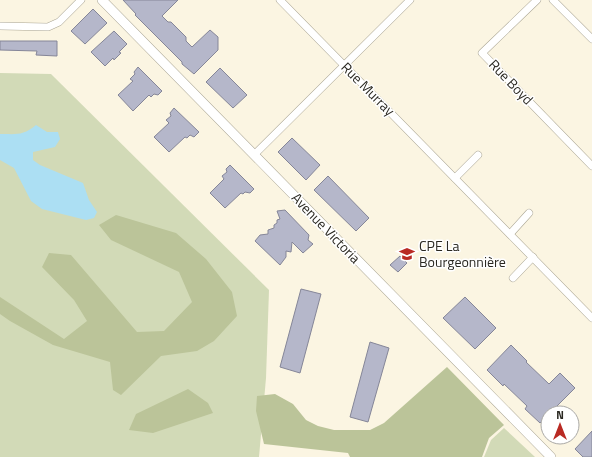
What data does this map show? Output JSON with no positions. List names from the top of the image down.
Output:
{
  "streets": {
    "street": ["Rue Boyd", "Rue Murray", "Avenue Victoria"]
  },
  "places": {
    "school or university": ["CPE La Bourgeonnière"]
  },
  "north": "top"
}
